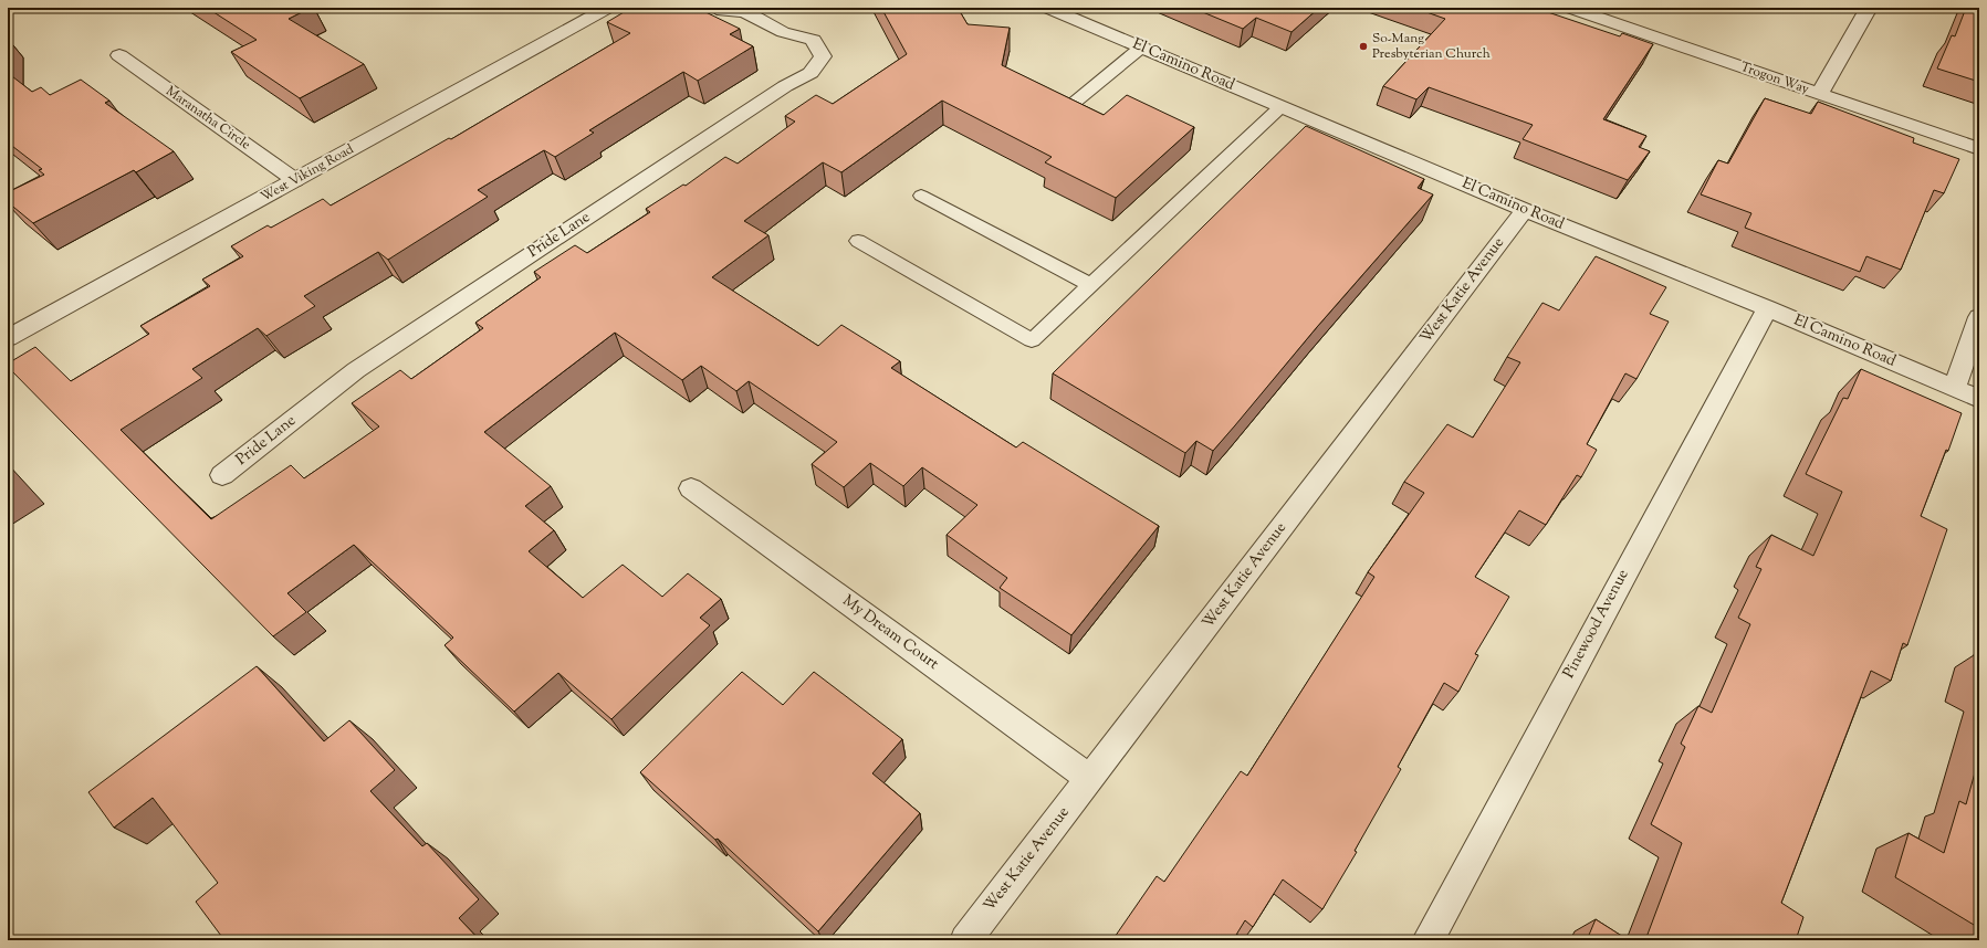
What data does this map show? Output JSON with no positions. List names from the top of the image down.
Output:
{
  "streets": {
    "street": [
      "El Camino Road",
      "Trogon Way",
      "Maranatha Circle",
      "West Viking Road",
      "Pride Lane",
      "West Katie Avenue",
      "Pinewood Avenue",
      "My Dream Court"
    ]
  },
  "crossings": [
    ["El Camino Road", "West Katie Avenue"],
    ["El Camino Road", "Pinewood Avenue"],
    ["Maranatha Circle", "West Viking Road"],
    ["West Katie Avenue", "My Dream Court"]
  ],
  "places": ["So-Mang Presbyterian Church"]
}
